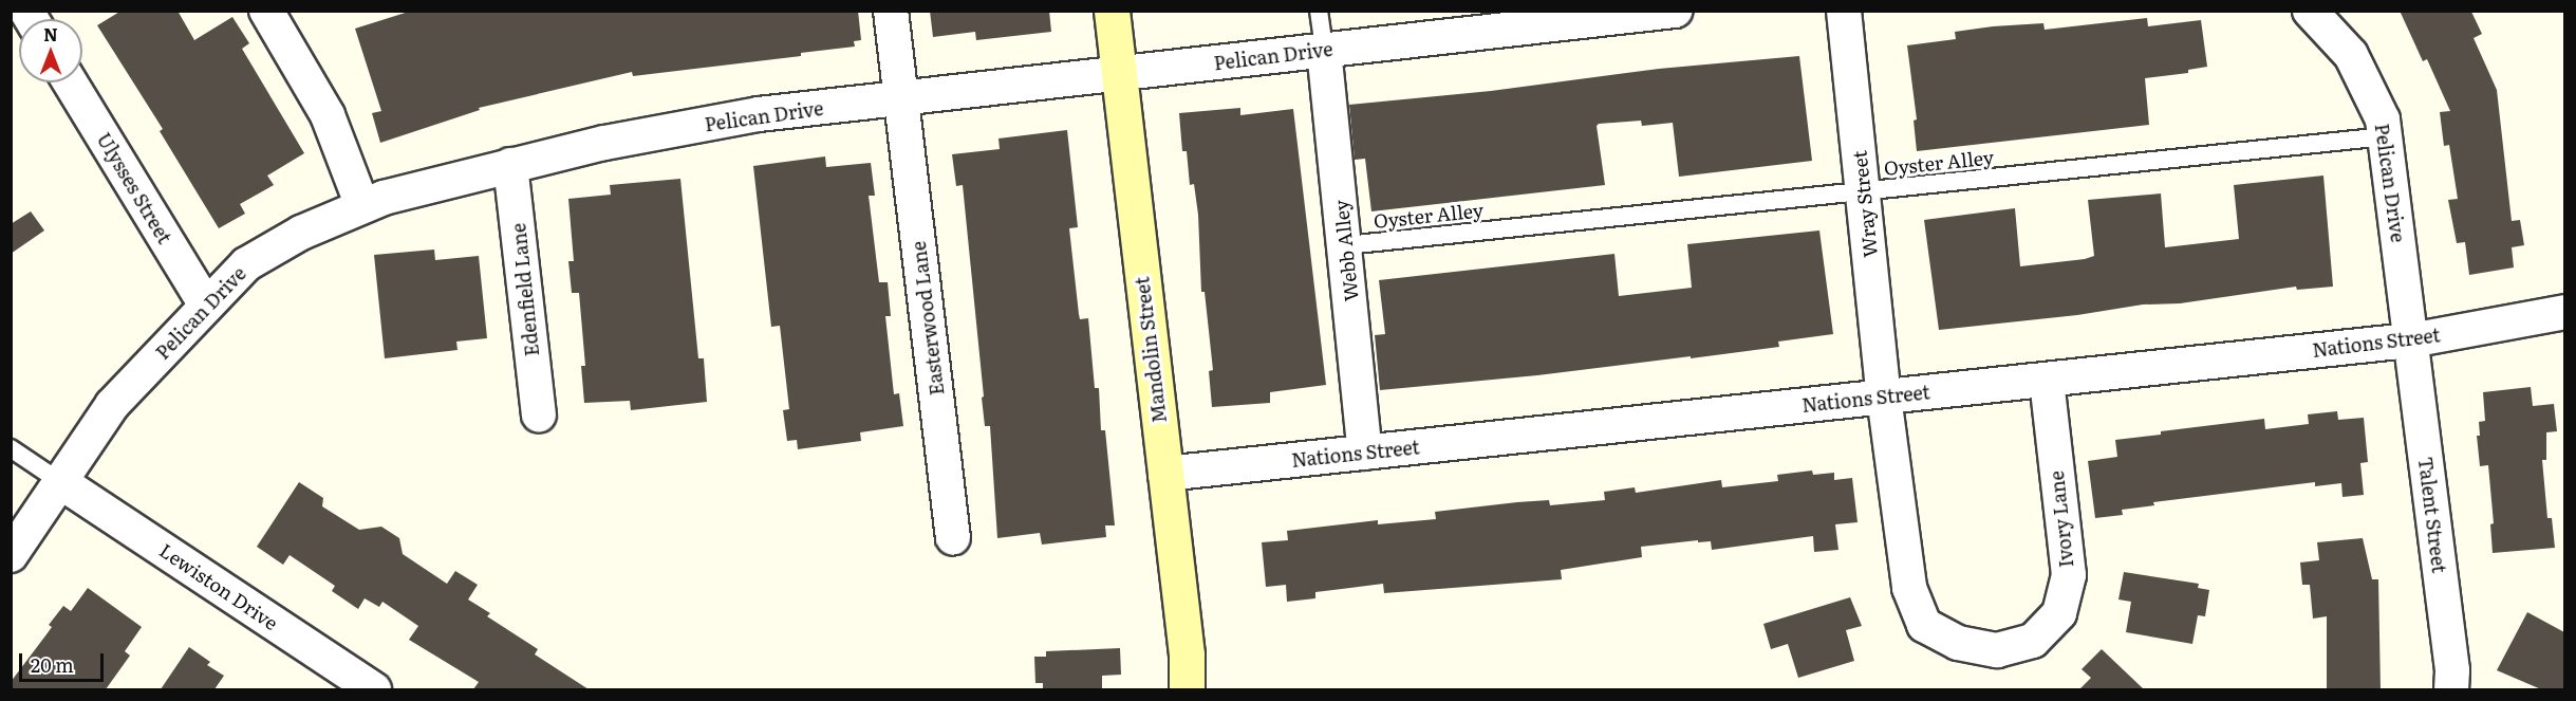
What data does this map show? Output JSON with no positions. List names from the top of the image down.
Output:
{
  "streets": {
    "street": [
      "Pelican Drive",
      "Ulysses Street",
      "Wray Street",
      "Webb Alley",
      "Edenfield Lane",
      "Easterwood Lane",
      "Nations Street",
      "Mandolin Street",
      "Talent Street",
      "Ivory Lane",
      "Lewiston Drive"
    ],
    "lane": ["Oyster Alley"]
  },
  "crossings": [
    ["Pelican Drive", "Oyster Alley"],
    ["Pelican Drive", "Ulysses Street"],
    ["Pelican Drive", "Webb Alley"],
    ["Pelican Drive", "Edenfield Lane"],
    ["Pelican Drive", "Easterwood Lane"],
    ["Pelican Drive", "Nations Street"],
    ["Pelican Drive", "Mandolin Street"],
    ["Pelican Drive", "Talent Street"],
    ["Pelican Drive", "Lewiston Drive"],
    ["Oyster Alley", "Wray Street"],
    ["Oyster Alley", "Webb Alley"],
    ["Wray Street", "Nations Street"],
    ["Wray Street", "Ivory Lane"],
    ["Webb Alley", "Nations Street"],
    ["Nations Street", "Mandolin Street"],
    ["Nations Street", "Talent Street"],
    ["Nations Street", "Ivory Lane"]
  ],
  "scale_bar": "20 m",
  "north": "top"
}
